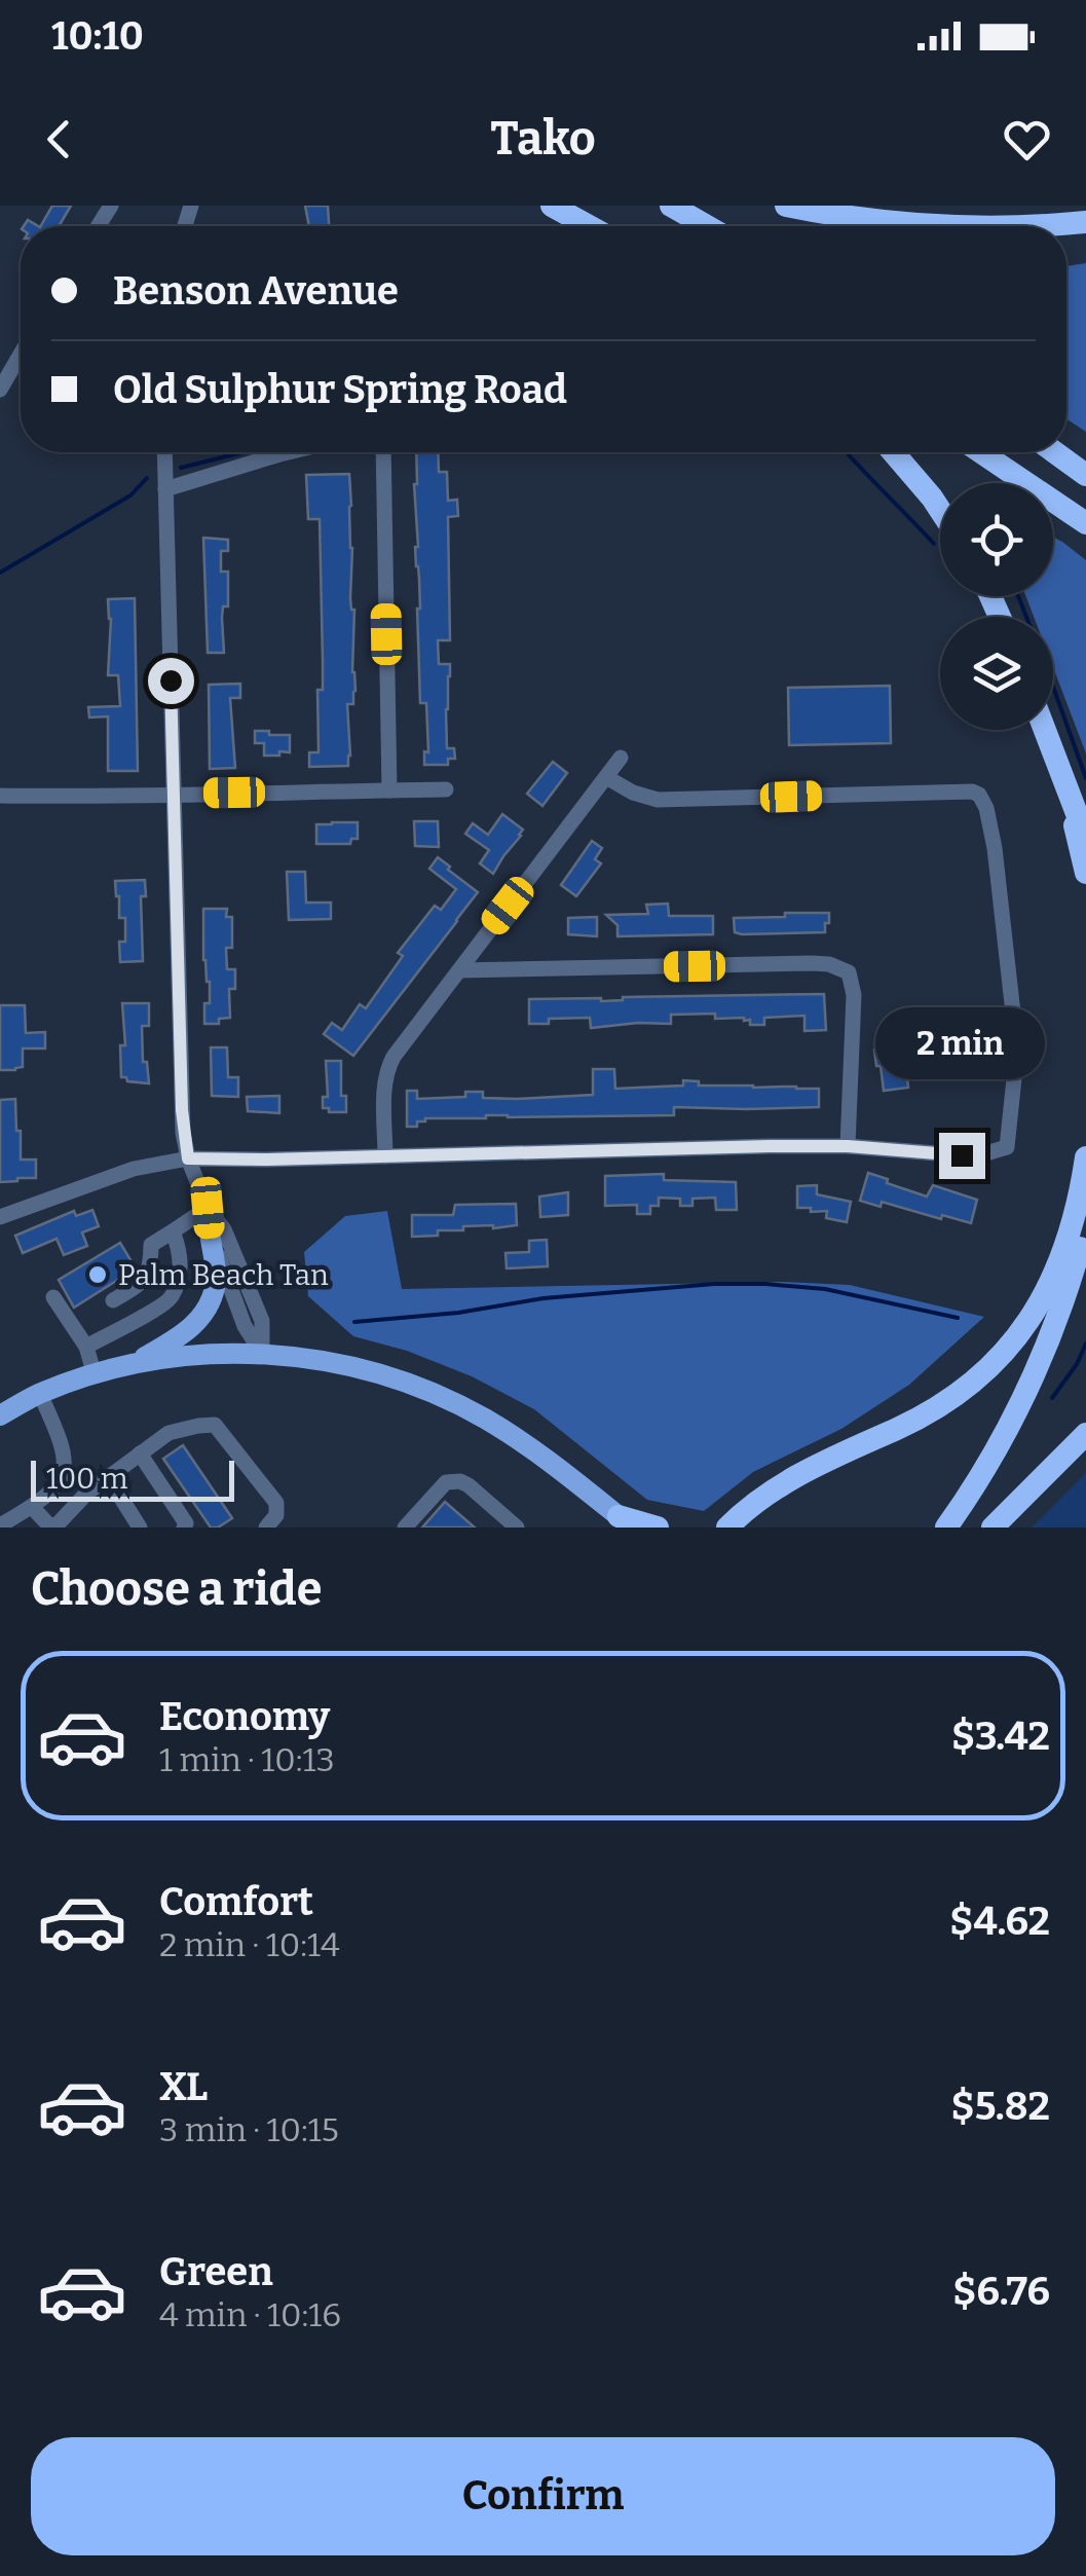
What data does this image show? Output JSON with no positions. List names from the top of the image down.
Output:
{
  "places": ["Palm Beach Tan"],
  "scale_bar": "100 m",
  "page": {
    "status": "10:10",
    "header": "Tako",
    "banner": ["Benson Avenue", "Old Sulphur Spring Road"],
    "bubble": "2 min",
    "scale": "100 m",
    "heading": "Choose a ride",
    "list": [
      {
        "name": "Economy",
        "note": "1 min · 10:13",
        "value": "$3.42"
      },
      {
        "name": "Comfort",
        "note": "2 min · 10:14",
        "value": "$4.62"
      },
      {
        "name": "XL",
        "note": "3 min · 10:15",
        "value": "$5.82"
      },
      {
        "name": "Green",
        "note": "4 min · 10:16",
        "value": "$6.76"
      }
    ],
    "buttons": "Confirm"
  }
}
